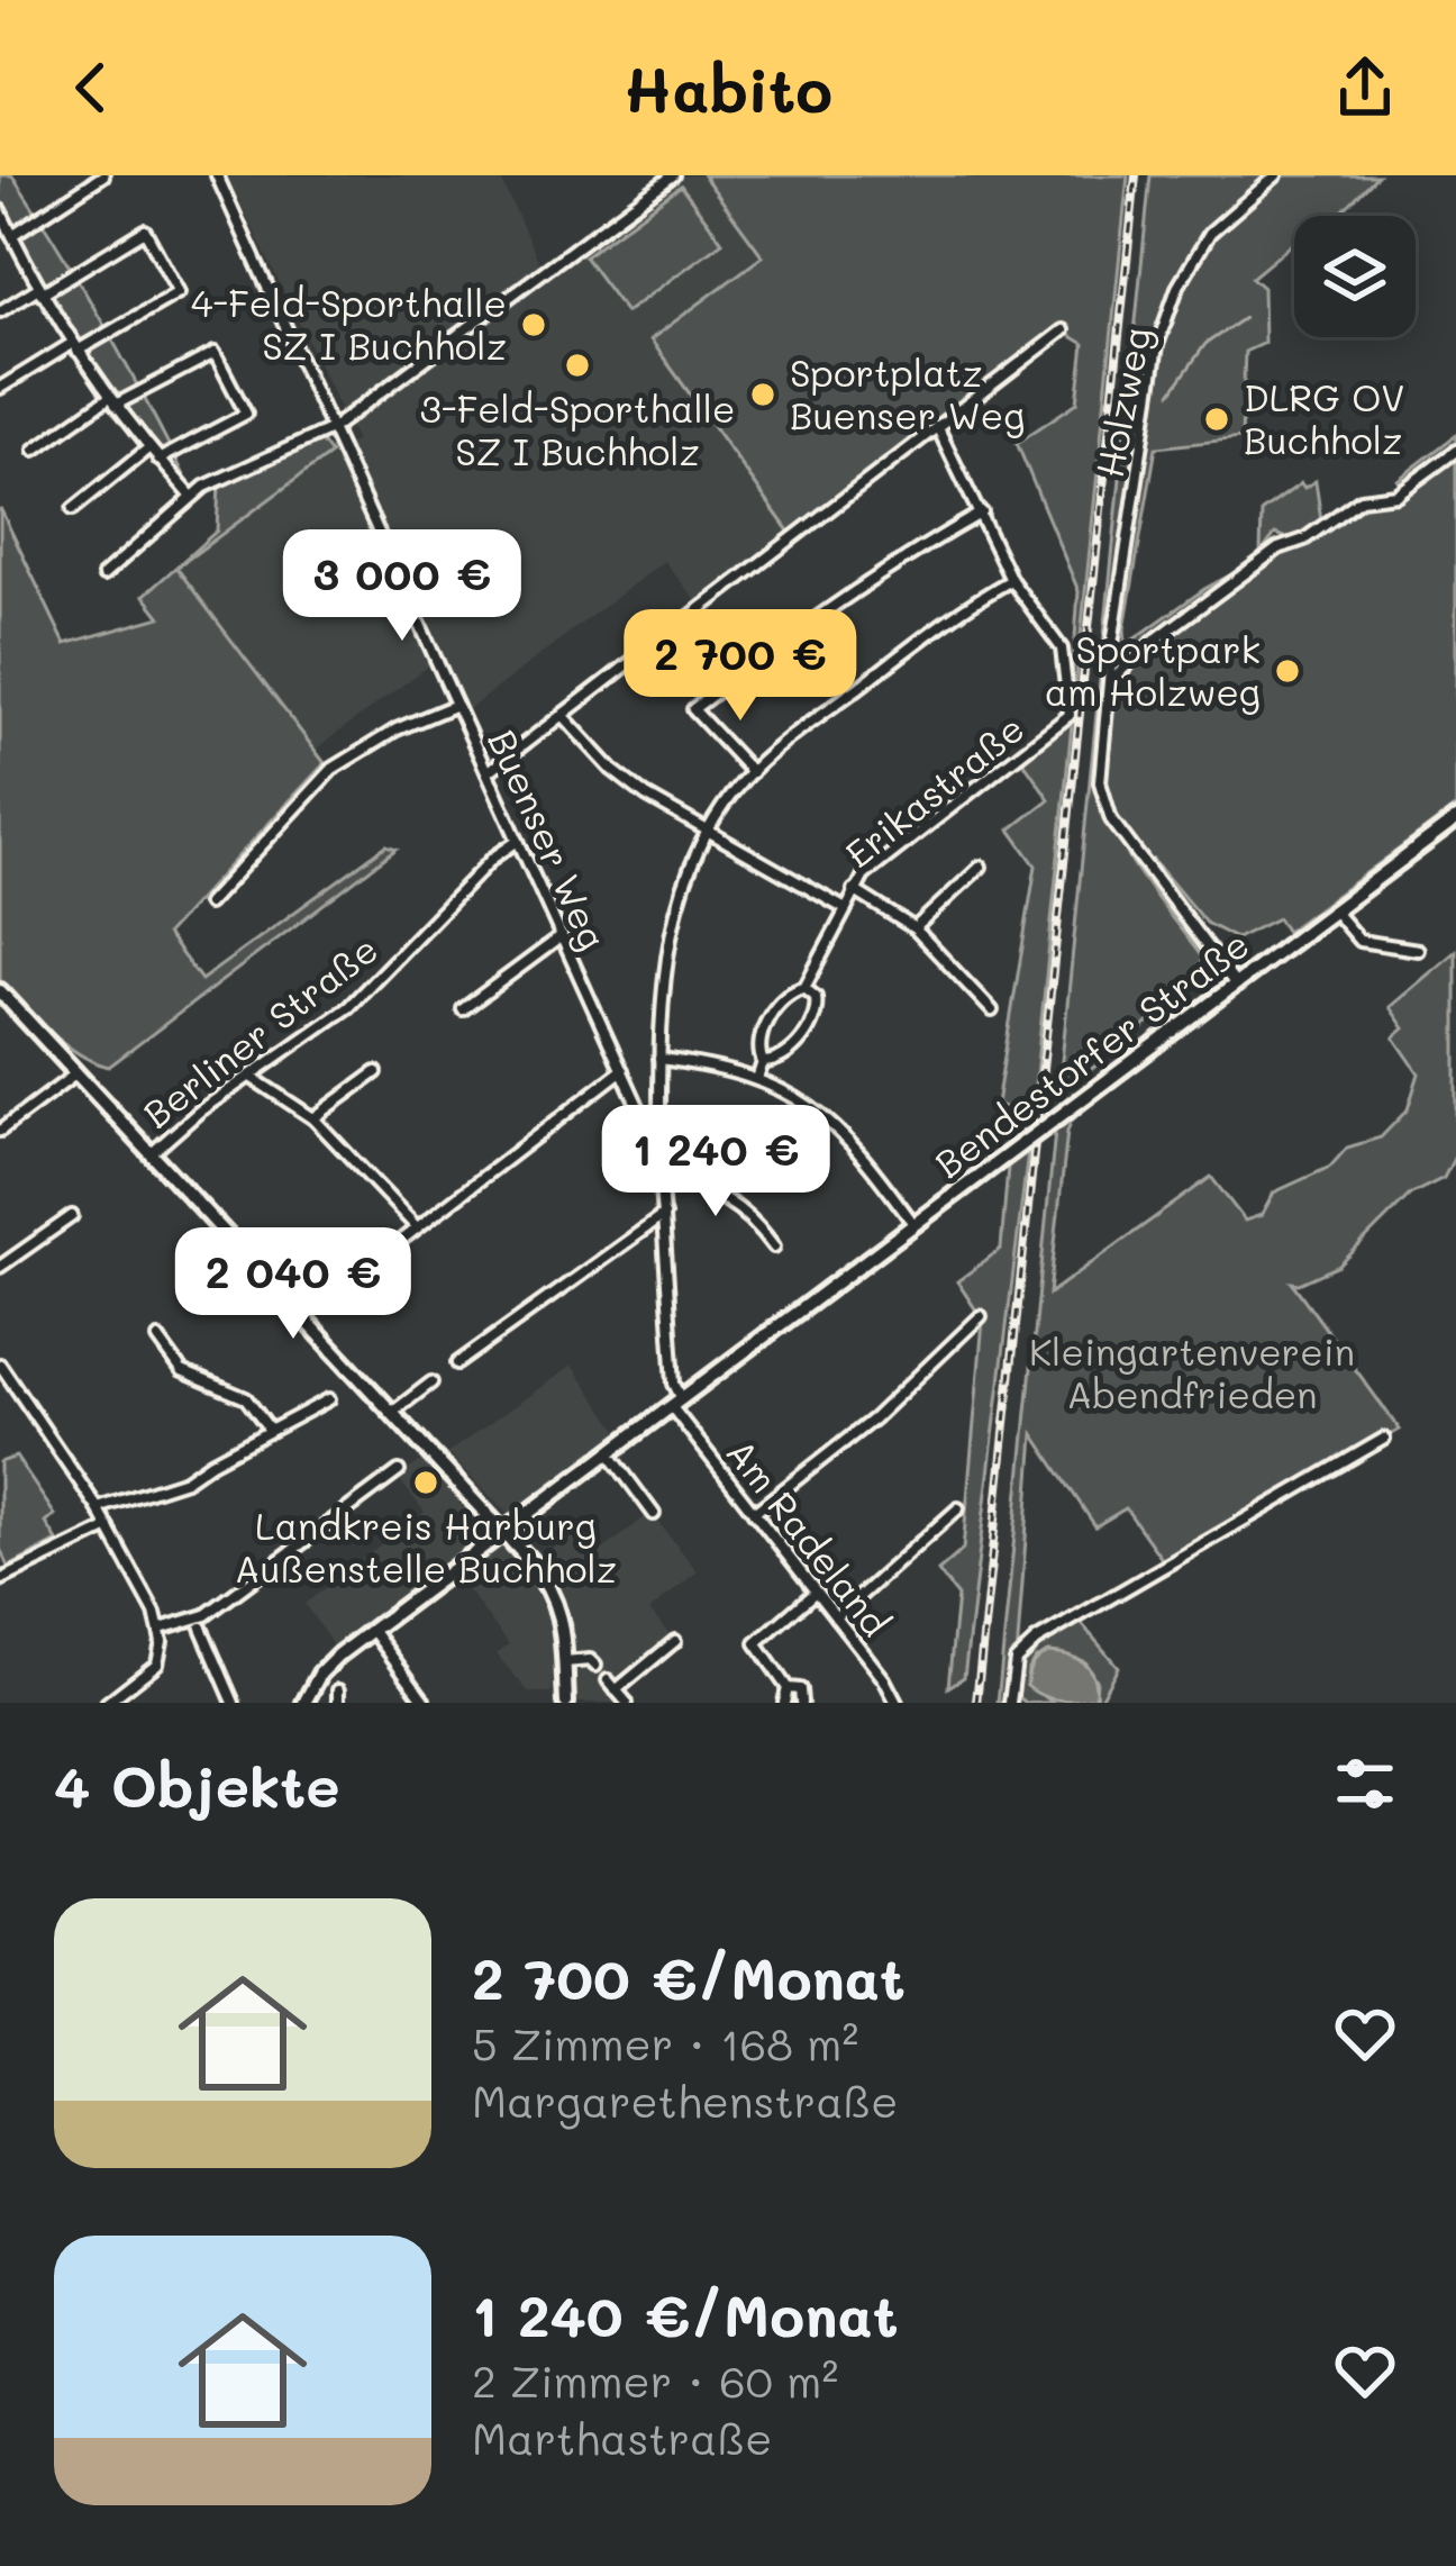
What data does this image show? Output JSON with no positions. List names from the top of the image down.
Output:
{
  "streets": {
    "street": [
      "Holzweg",
      "Erikastraße",
      "Buenser Weg",
      "Berliner Straße",
      "Bendestorfer Straße",
      "Am Radeland"
    ]
  },
  "crossings": [
    ["Holzweg", "Bendestorfer Straße"],
    ["Buenser Weg", "Berliner Straße"],
    ["Buenser Weg", "Bendestorfer Straße"],
    ["Buenser Weg", "Am Radeland"],
    ["Bendestorfer Straße", "Am Radeland"]
  ],
  "parks": ["Kleingartenverein Abendfrieden"],
  "places": [
    "4-Feld-Sporthalle SZ I Buchholz",
    "3-Feld-Sporthalle SZ I Buchholz",
    "Sportplatz Buenser Weg",
    "DLRG OV Buchholz",
    "Sportpark am Holzweg",
    "Landkreis Harburg Außenstelle Buchholz"
  ],
  "page": {
    "header": "Habito",
    "price": [
      "3 000 €",
      "2 700 €",
      "1 240 €",
      "2 040 €"
    ],
    "heading": "4 Objekte",
    "list": [
      {
        "name": "2 700 €/Monat",
        "note": "5 Zimmer · 168 m² · Margarethenstraße"
      },
      {
        "name": "1 240 €/Monat",
        "note": "2 Zimmer · 60 m² · Marthastraße"
      }
    ]
  }
}
